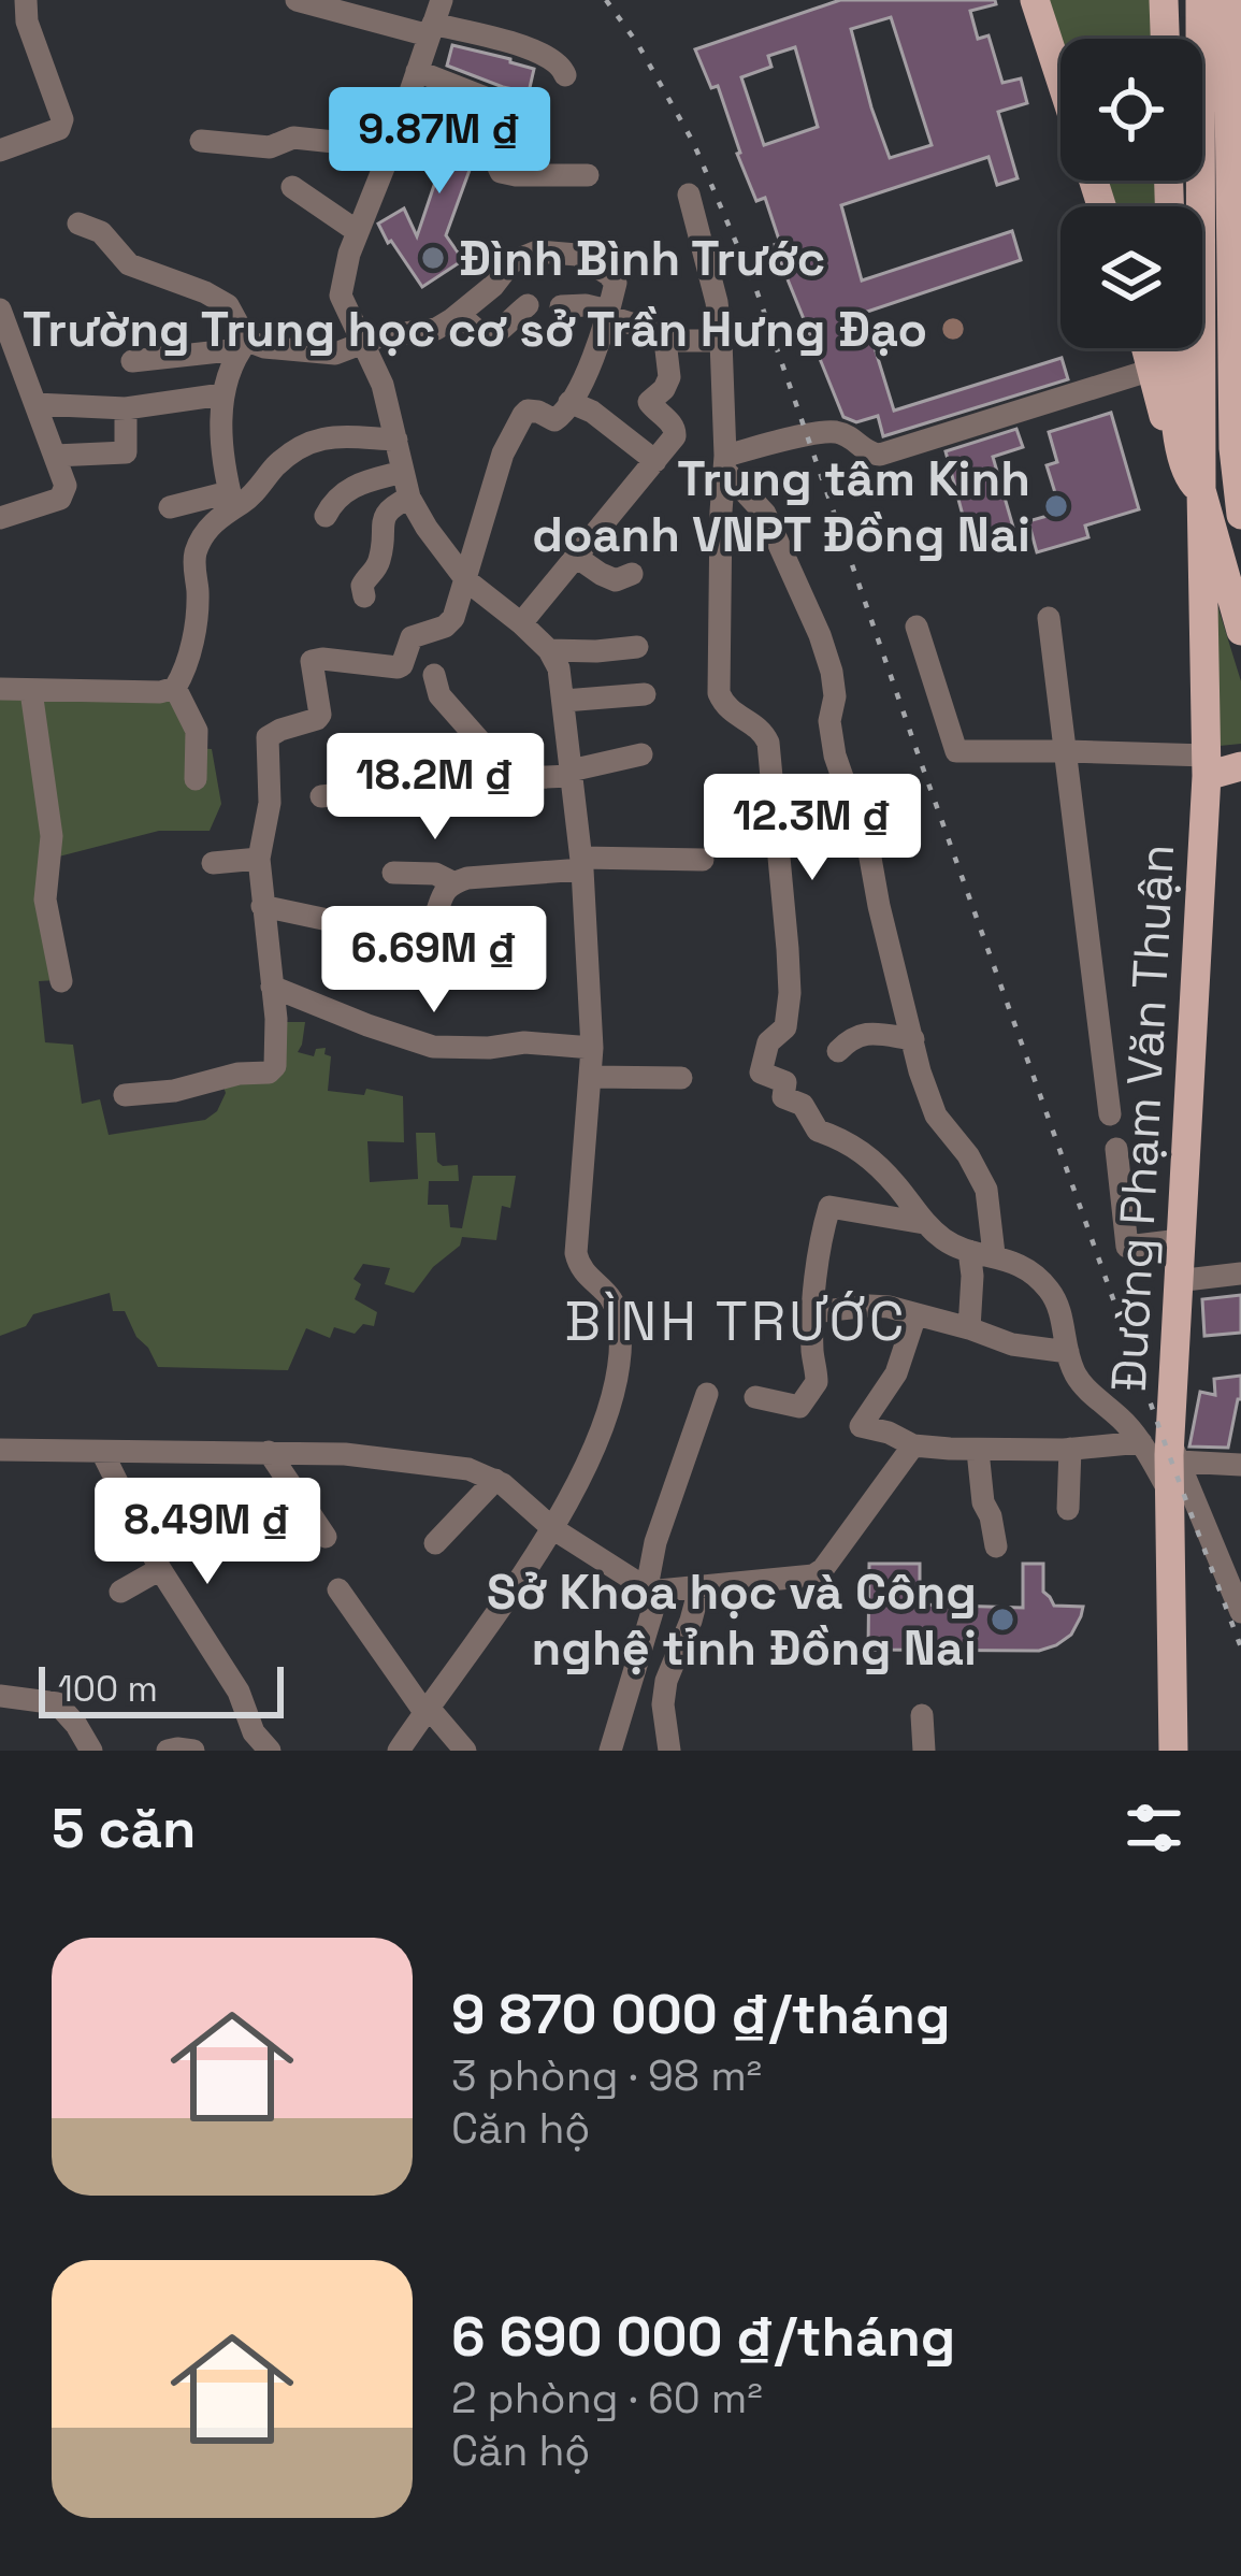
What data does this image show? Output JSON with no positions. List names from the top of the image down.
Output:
{
  "streets": {
    "main road": ["Đường Phạm Văn Thuận"]
  },
  "districts": ["BÌNH TRƯỚC"],
  "places": [
    "Đình Bình Trước",
    "Trường Trung học cơ sở Trần Hưng Đạo",
    "Trung tâm Kinh doanh VNPT Đồng Nai",
    "Sở Khoa học và Công nghệ tỉnh Đồng Nai"
  ],
  "scale_bar": "100 m",
  "page": {
    "price": [
      "9.87M ₫",
      "18.2M ₫",
      "12.3M ₫",
      "6.69M ₫",
      "8.49M ₫"
    ],
    "scale": "100 m",
    "heading": "5 căn",
    "list": [
      {
        "name": "9 870 000 ₫/tháng",
        "note": "3 phòng · 98 m² · Căn hộ"
      },
      {
        "name": "6 690 000 ₫/tháng",
        "note": "2 phòng · 60 m² · Căn hộ"
      }
    ]
  }
}
